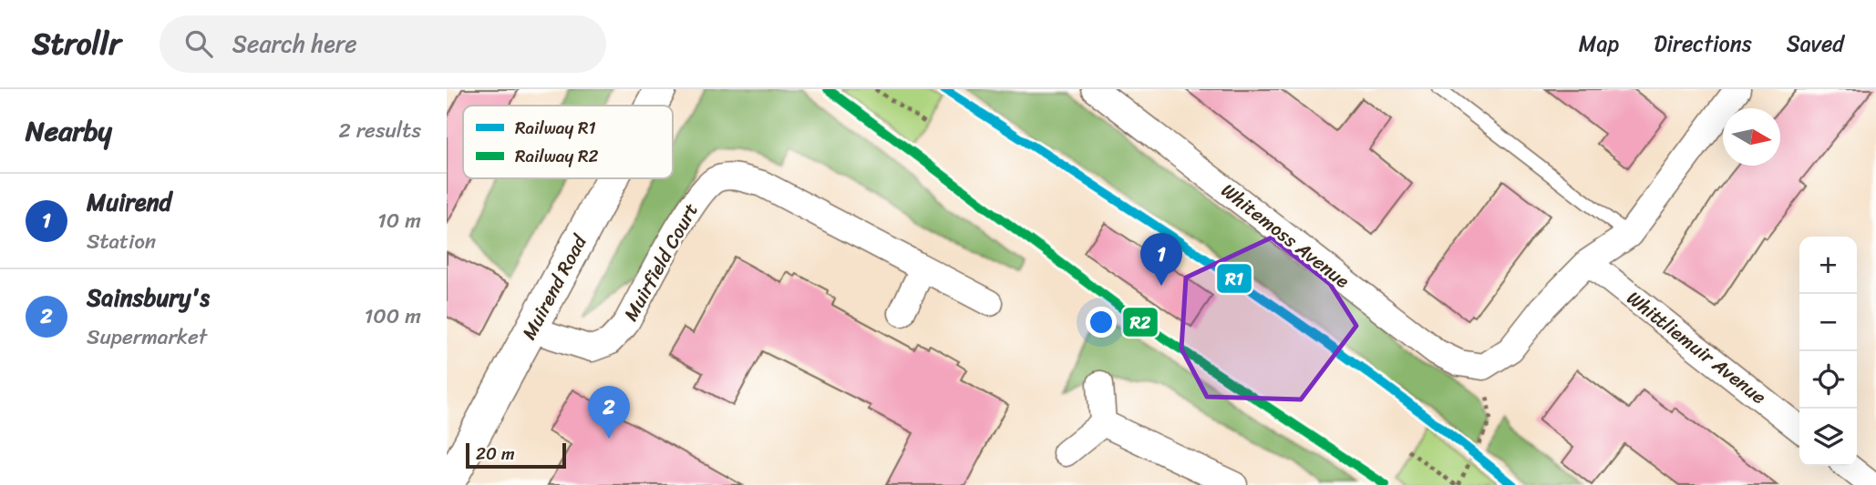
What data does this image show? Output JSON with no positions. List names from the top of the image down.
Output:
{
  "streets": {
    "street": [
      "Whitemoss Avenue",
      "Muirfield Court",
      "Muirend Road",
      "Whittliemuir Avenue"
    ]
  },
  "crossings": [
    ["Whitemoss Avenue", "Whittliemuir Avenue"],
    ["Muirfield Court", "Muirend Road"]
  ],
  "lines": ["rail line R1", "rail line R2"],
  "legend": ["Railway R1", "Railway R2"],
  "scale_bar": "20 m",
  "north": "right",
  "page": {
    "header": "Strollr",
    "search": "Search here",
    "nav": ["Map", "Directions", "Saved"],
    "heading": ["Nearby", "2 results"],
    "list": [
      {
        "mark": "1",
        "name": "Muirend",
        "note": "Station",
        "value": "10 m"
      },
      {
        "mark": "2",
        "name": "Sainsbury's",
        "note": "Supermarket",
        "value": "100 m"
      }
    ],
    "pins": ["1", "2"],
    "map_buttons": ["+", "−"],
    "scale": "20 m"
  }
}
